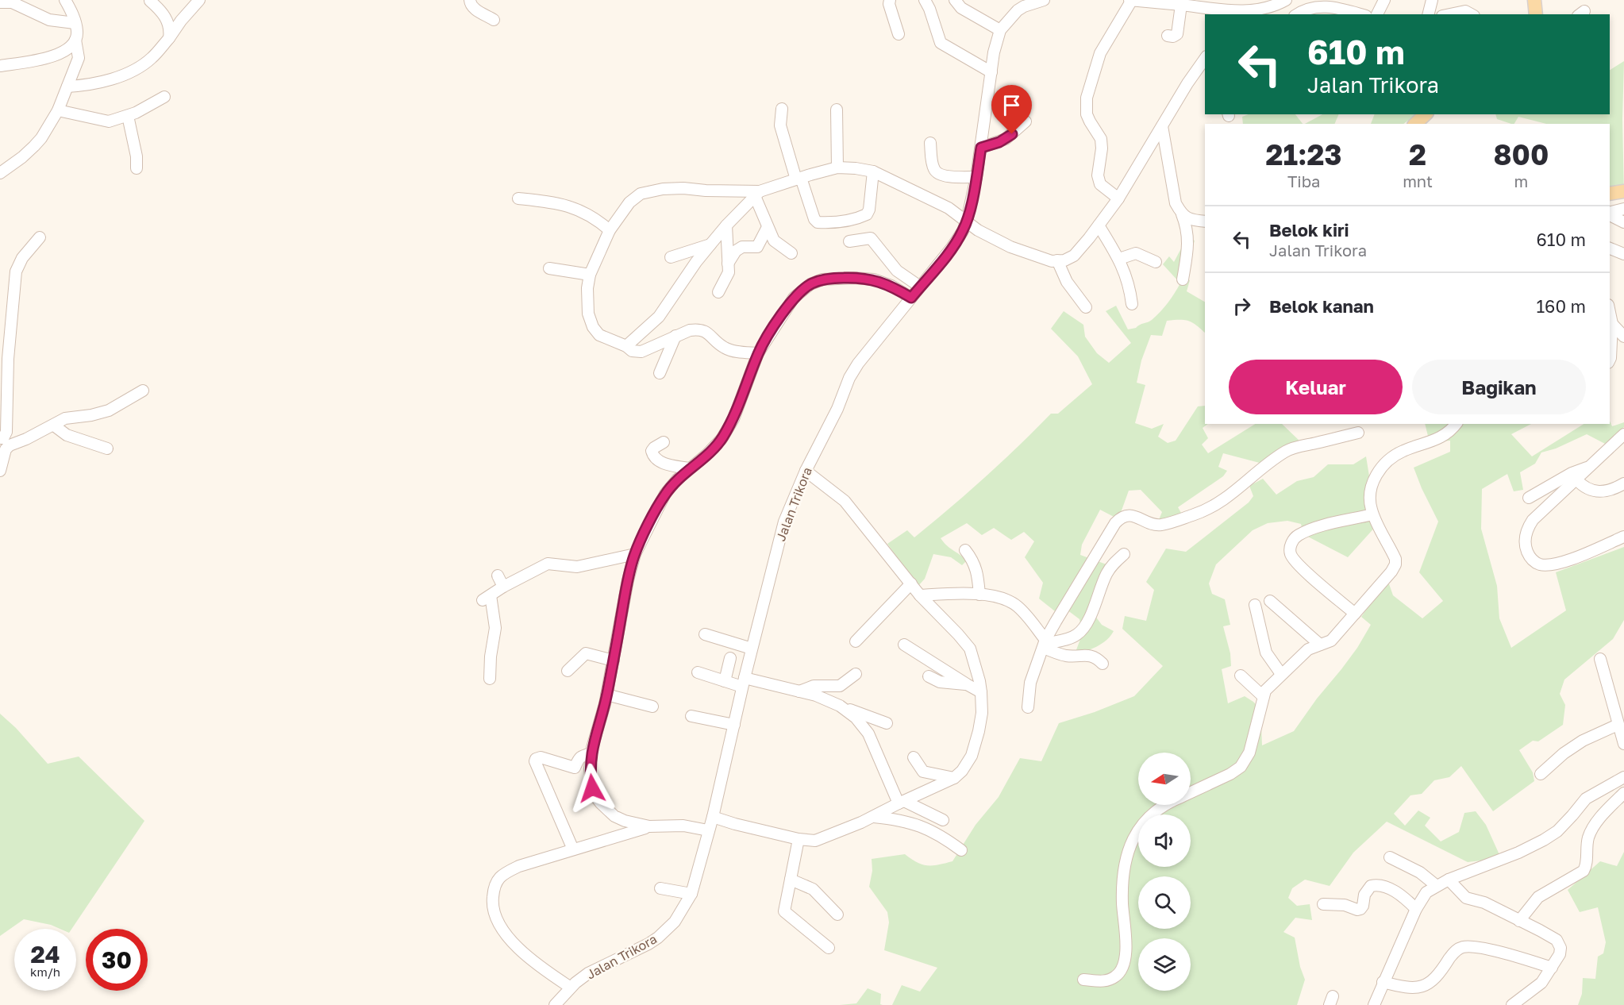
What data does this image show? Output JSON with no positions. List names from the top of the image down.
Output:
{
  "streets": {
    "street": ["Jalan Trikora"]
  },
  "north": "left",
  "page": {
    "turn": ["610 m", "Jalan Trikora"],
    "eta": [
      "21:23",
      "Tiba",
      "2",
      "mnt",
      "800",
      "m"
    ],
    "list": [
      {
        "name": "Belok kiri",
        "note": "Jalan Trikora",
        "value": "610 m"
      },
      {
        "name": "Belok kanan",
        "value": "160 m"
      }
    ],
    "buttons": ["Keluar", "Bagikan"],
    "speed": "24 km/h",
    "limit": "30"
  }
}
